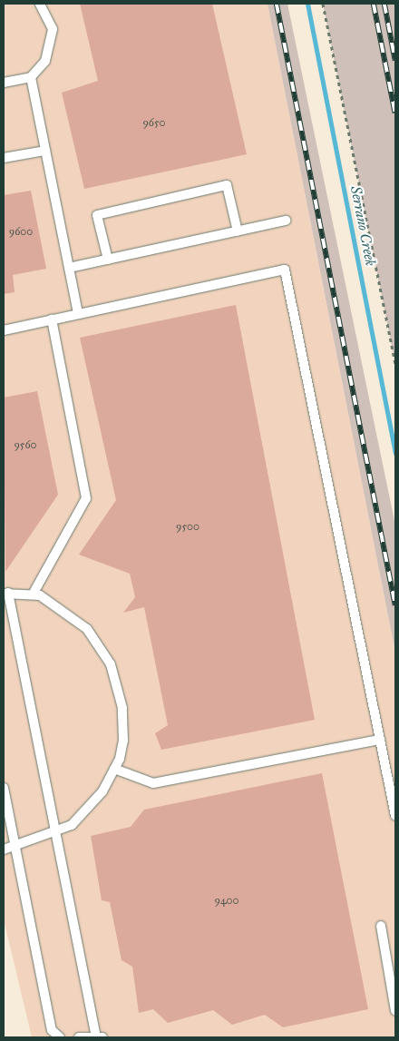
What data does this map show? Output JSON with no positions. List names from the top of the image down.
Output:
{
  "water": ["Serrano Creek"],
  "house_numbers": [
    "9650",
    "9600",
    "9560",
    "9500",
    "9400"
  ]
}
